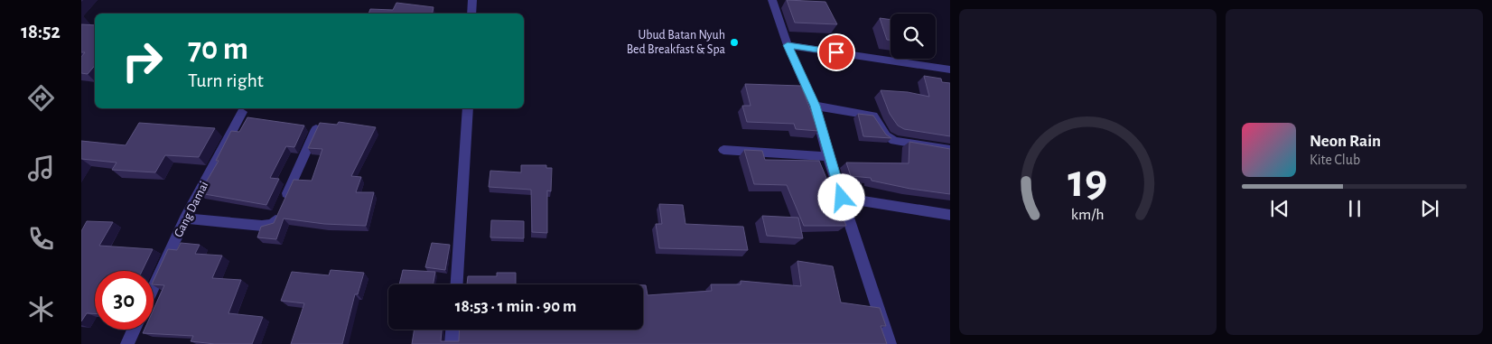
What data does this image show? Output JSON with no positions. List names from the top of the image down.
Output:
{
  "streets": {
    "street": ["Gang Damai"]
  },
  "places": ["Ubud Batan Nyuh Bed Breakfast & Spa"],
  "page": {
    "tabs": "18:52",
    "turn": ["70 m", "Turn right"],
    "song": ["Neon Rain", "Kite Club"],
    "limit": "30",
    "trip": "18:53 · 1 min · 90 m",
    "gauge": ["19", "km/h"]
  }
}
